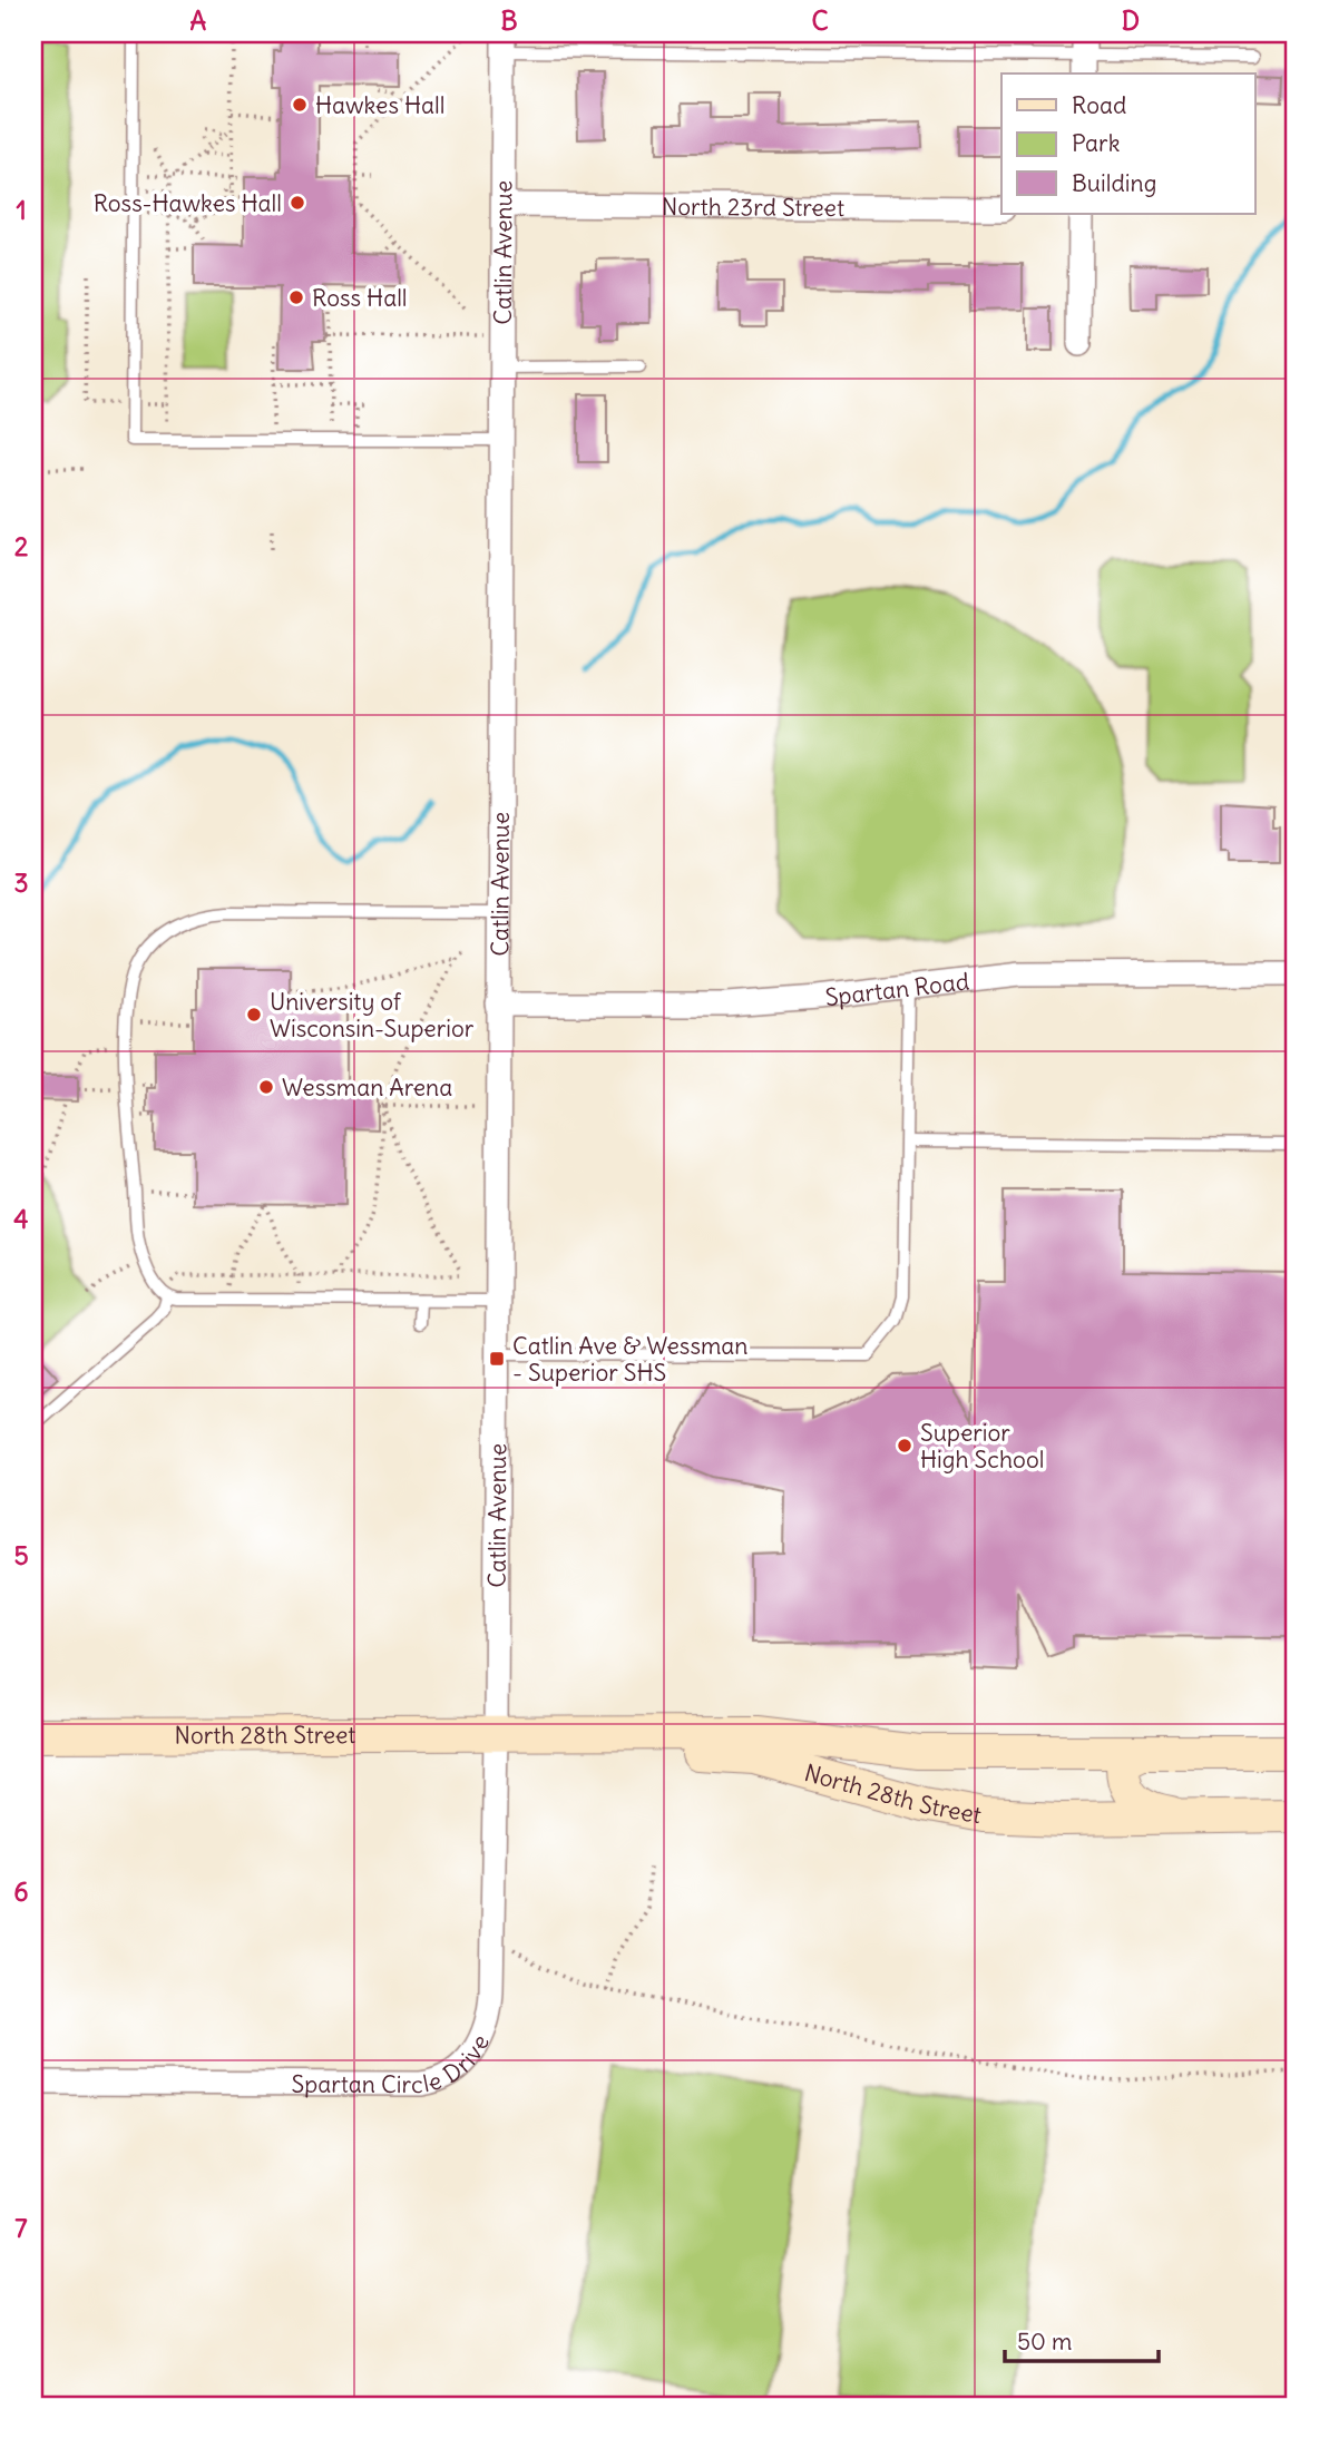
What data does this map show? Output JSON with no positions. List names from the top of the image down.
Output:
{
  "streets": {
    "main road": ["North 28th Street"],
    "street": [
      "North 23rd Street",
      "Catlin Avenue",
      "Spartan Road",
      "Spartan Circle Drive"
    ]
  },
  "crossings": [
    ["North 23rd Street", "Catlin Avenue"],
    ["Catlin Avenue", "Spartan Road"],
    ["Catlin Avenue", "North 28th Street"],
    ["Catlin Avenue", "Spartan Circle Drive"],
    ["North 28th Street", "Spartan Circle Drive"]
  ],
  "places": {
    "other": [
      "Hawkes Hall",
      "Ross-Hawkes Hall",
      "Ross Hall",
      "University of Wisconsin-Superior",
      "Wessman Arena",
      "Superior High School"
    ],
    "transit": ["Catlin Ave & Wessman - Superior SHS"]
  },
  "legend": ["Road", "Park", "Building"],
  "scale_bar": "50 m",
  "grid": {
    "columns": [
      "A",
      "B",
      "C",
      "D"
    ],
    "rows": [
      "1",
      "2",
      "3",
      "4",
      "5",
      "6",
      "7"
    ]
  }
}
